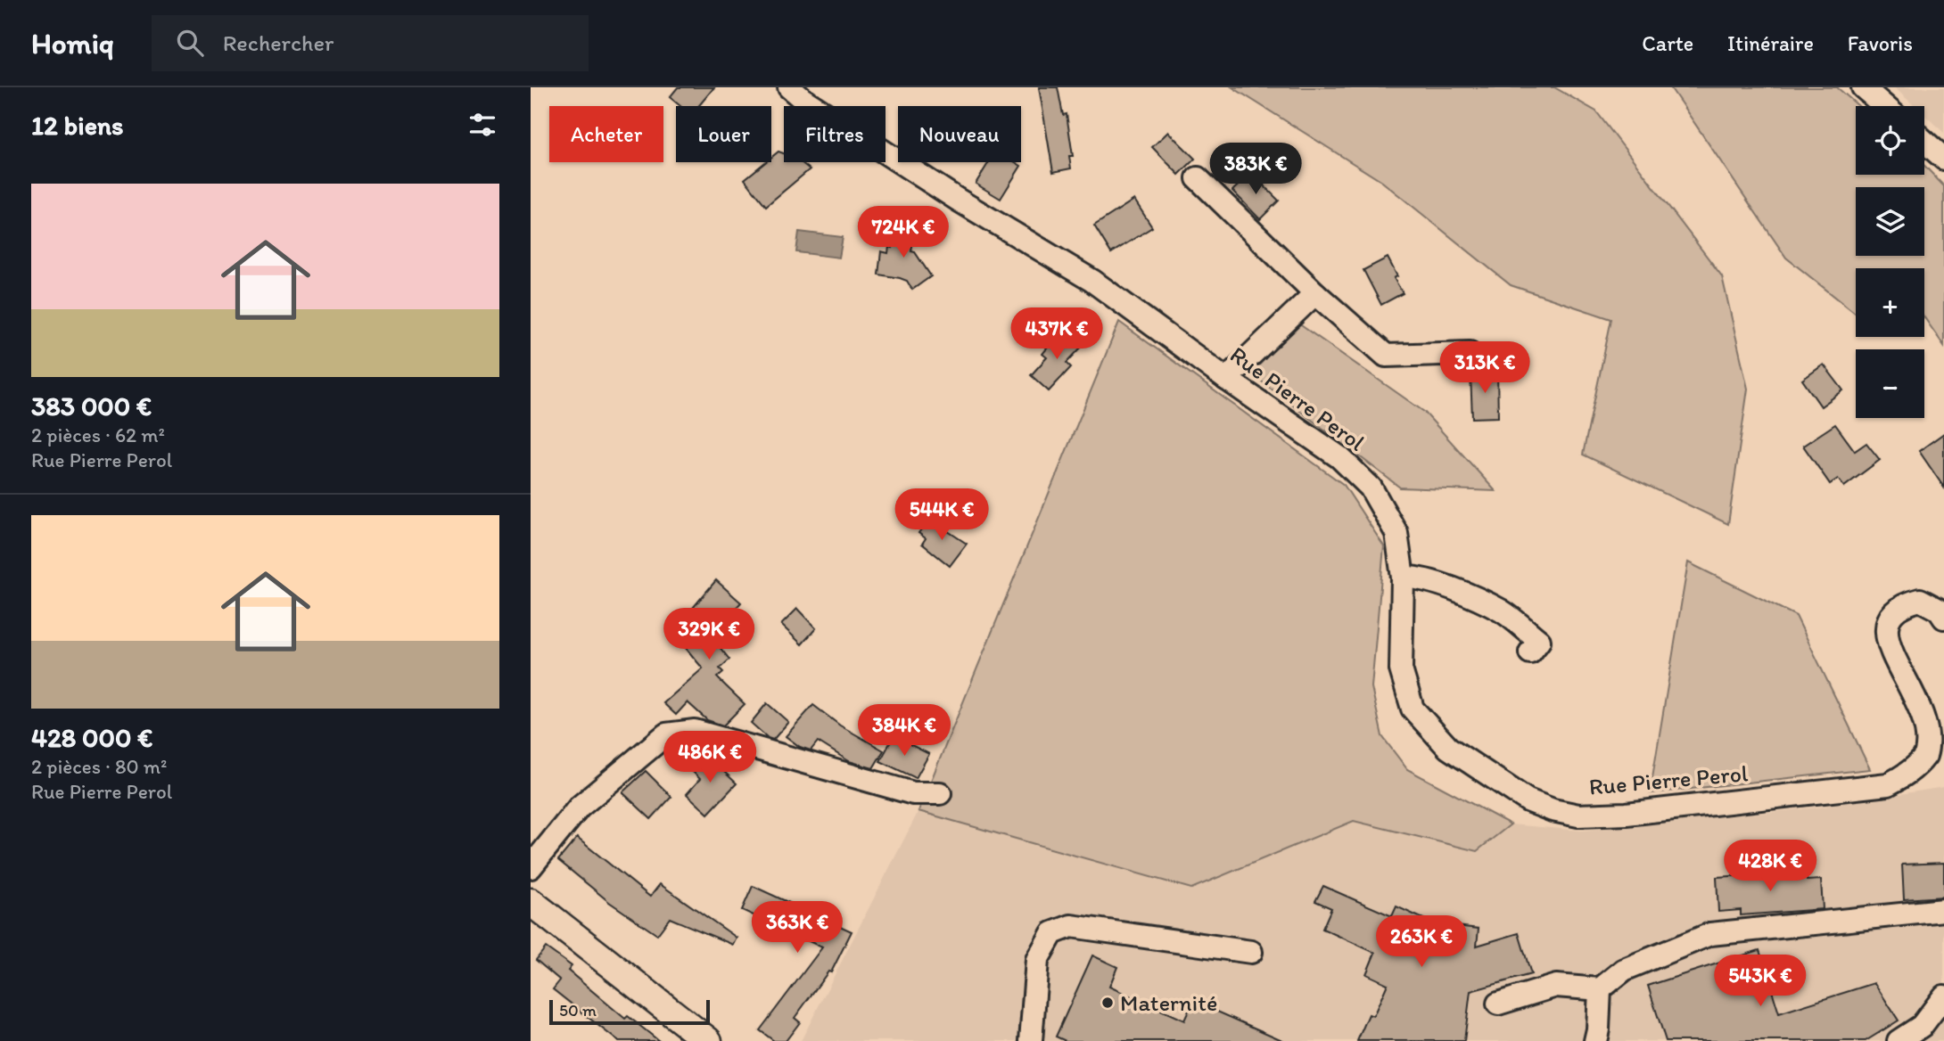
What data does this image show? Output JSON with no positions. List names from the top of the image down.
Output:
{
  "streets": {
    "street": ["Rue Pierre Perol"]
  },
  "places": ["Maternité"],
  "scale_bar": "50 m",
  "page": {
    "header": "Homiq",
    "search": "Rechercher",
    "nav": ["Carte", "Itinéraire", "Favoris"],
    "heading": "12 biens",
    "map_buttons": ["+", "−"],
    "chip": [
      "Acheter",
      "Louer",
      "Filtres",
      "Nouveau"
    ],
    "price": [
      "383K €",
      "724K €",
      "437K €",
      "313K €",
      "544K €",
      "329K €",
      "384K €",
      "486K €",
      "428K €",
      "363K €",
      "263K €",
      "543K €"
    ],
    "list": [
      {
        "name": "383 000 €",
        "note": "2 pièces · 62 m² · Rue Pierre Perol"
      },
      {
        "name": "428 000 €",
        "note": "2 pièces · 80 m² · Rue Pierre Perol"
      }
    ],
    "scale": "50 m"
  }
}
